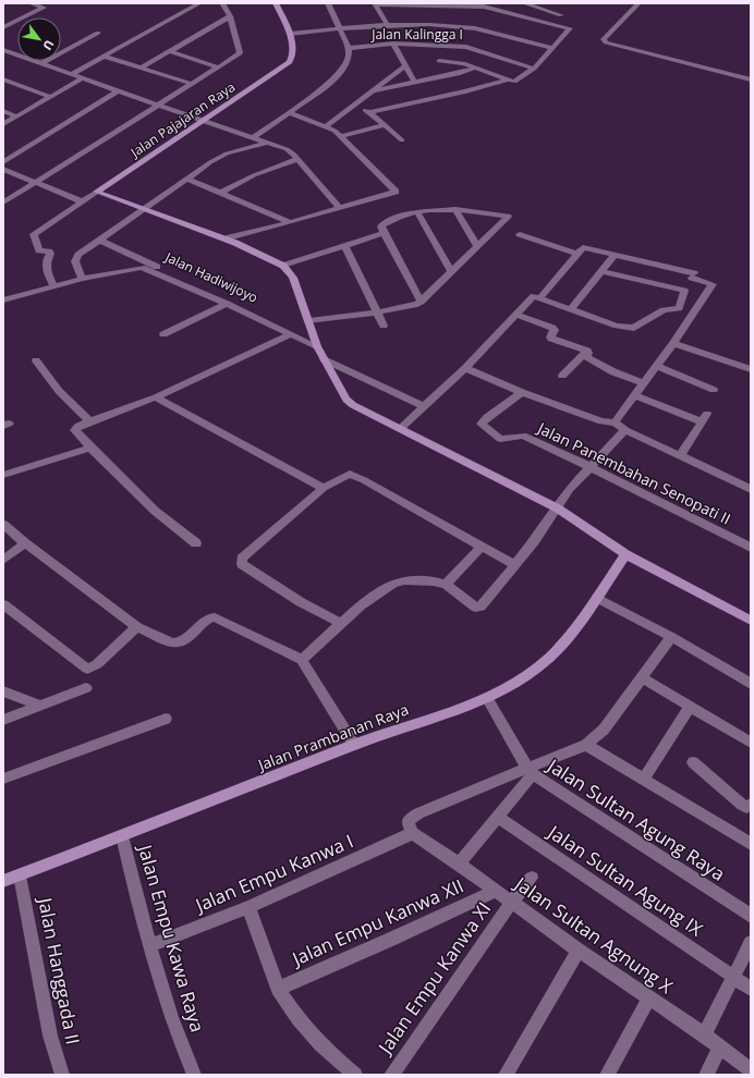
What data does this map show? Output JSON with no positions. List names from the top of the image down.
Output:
{
  "streets": {
    "street": [
      "Jalan Kalingga I",
      "Jalan Pajajaran Raya",
      "Jalan Hadiwijoyo",
      "Jalan Panembahan Senopati II",
      "Jalan Prambanan Raya",
      "Jalan Sultan Agung Raya",
      "Jalan Empu Kanwa I",
      "Jalan Sultan Agung IX",
      "Jalan Empu Kanwa XII",
      "Jalan Sultan Agnung X",
      "Jalan Empu Kawa Raya",
      "Jalan Hanggada II",
      "Jalan Empu Kanwa XI"
    ]
  },
  "crossings": [
    ["Jalan Prambanan Raya", "Jalan Sultan Agung Raya"],
    ["Jalan Prambanan Raya", "Jalan Empu Kawa Raya"],
    ["Jalan Prambanan Raya", "Jalan Hanggada II"],
    ["Jalan Empu Kanwa I", "Jalan Sultan Agnung X"],
    ["Jalan Empu Kanwa I", "Jalan Empu Kawa Raya"],
    ["Jalan Empu Kanwa XII", "Jalan Sultan Agnung X"],
    ["Jalan Sultan Agnung X", "Jalan Empu Kanwa XI"]
  ],
  "north": "bottom right"
}
